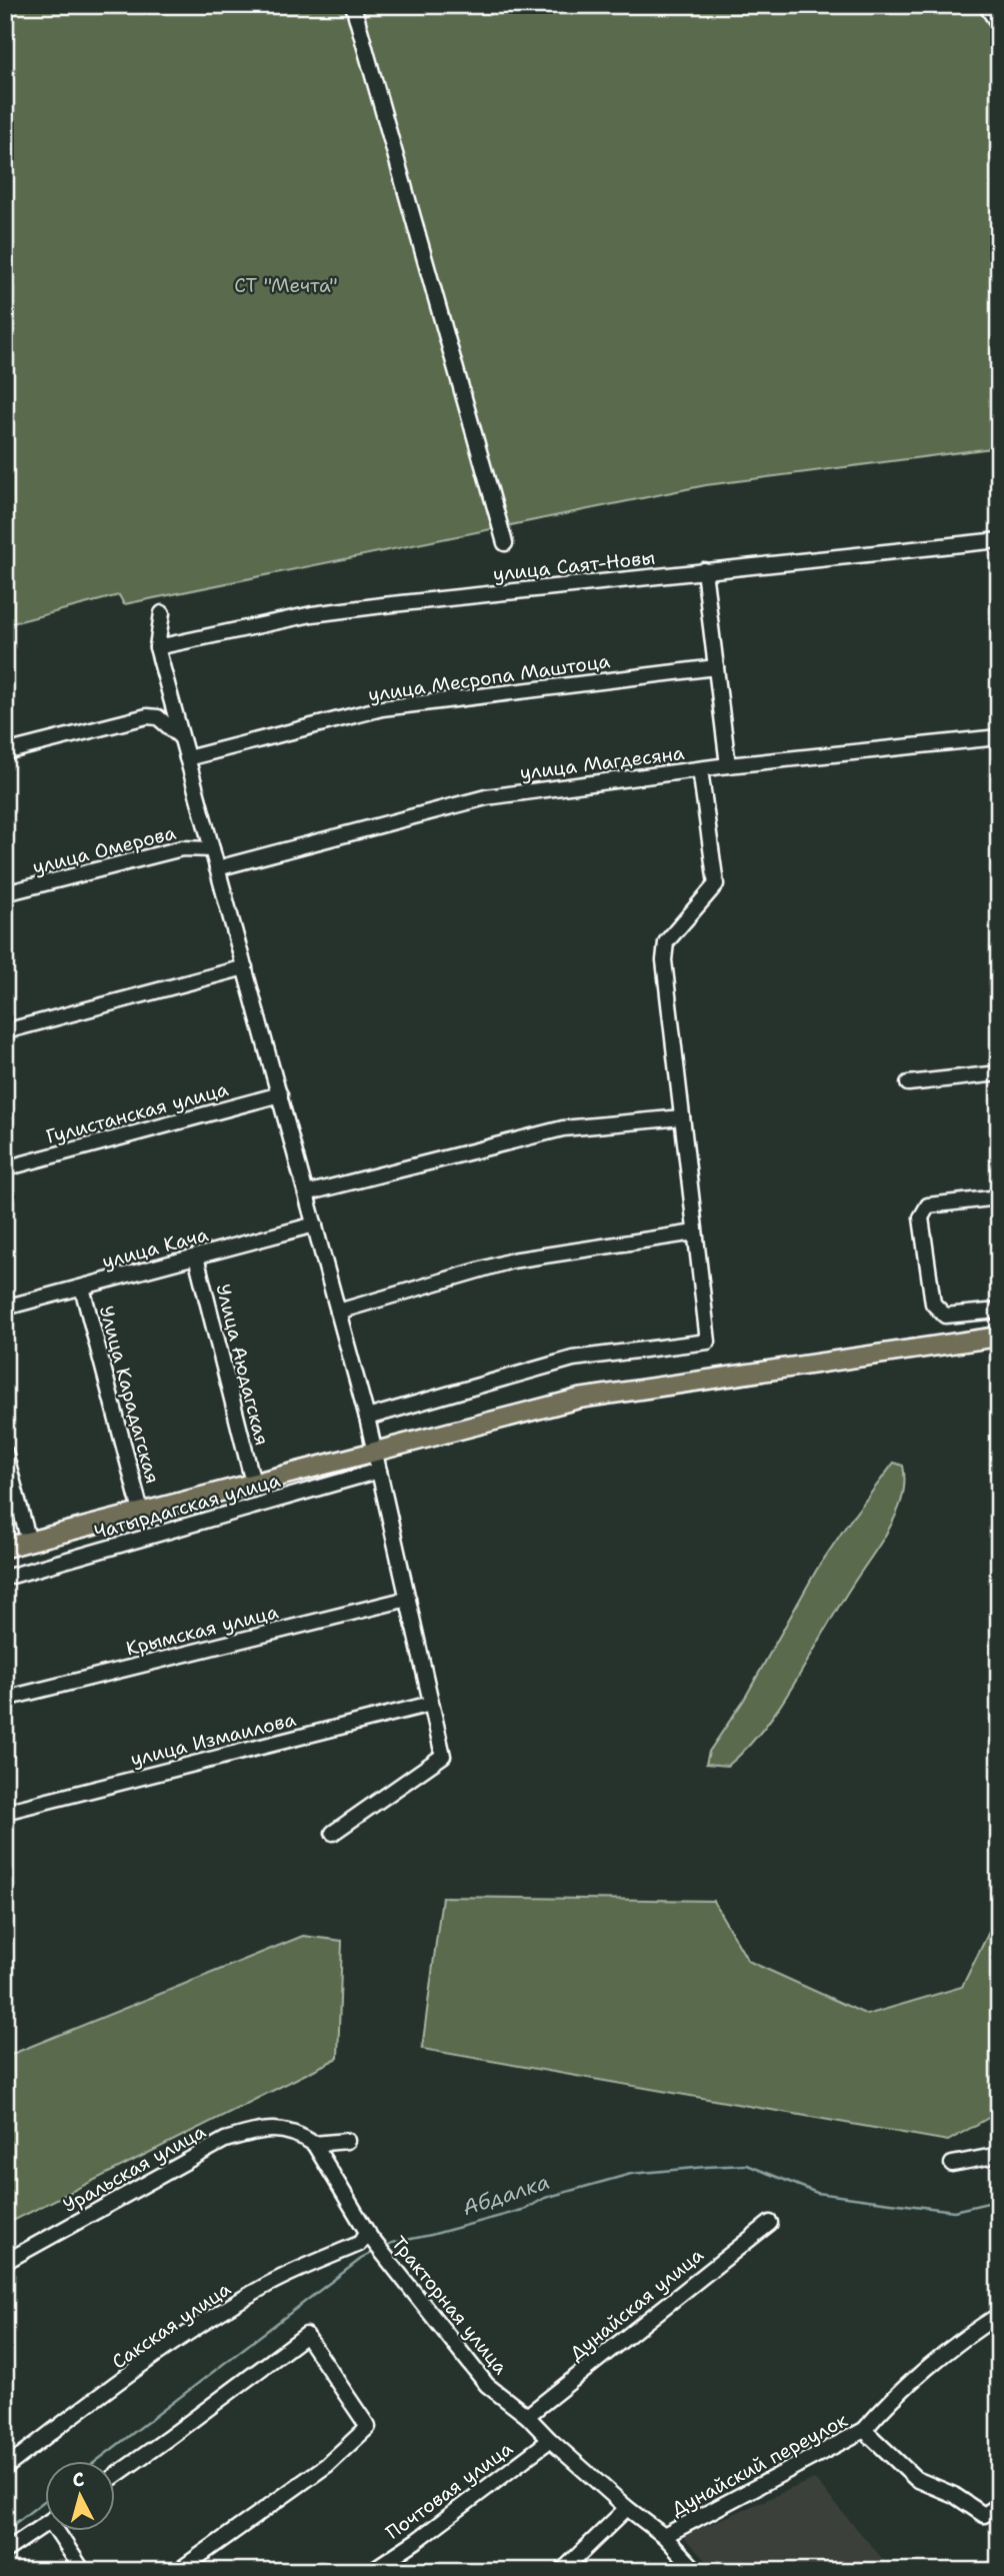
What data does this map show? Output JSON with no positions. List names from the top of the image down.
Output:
{
  "streets": {
    "street": [
      "улица Саят-Новы",
      "улица Месропа Маштоца",
      "улица Магдесяна",
      "улица Омерова",
      "Гулистанская улица",
      "улица Кача",
      "Улица Аюдагская",
      "Улица Карадагская",
      "Чатырдагская улица",
      "Крымская улица",
      "улица Измаилова",
      "Уральская улица",
      "Дунайская улица",
      "Тракторная улица",
      "Сакская улица",
      "Дунайский переулок",
      "Почтовая улица"
    ]
  },
  "crossings": [
    ["улица Кача", "Улица Аюдагская"],
    ["улица Кача", "Улица Карадагская"],
    ["Уральская улица", "Тракторная улица"],
    ["Дунайская улица", "Тракторная улица"],
    ["Тракторная улица", "Сакская улица"],
    ["Тракторная улица", "Дунайский переулок"],
    ["Тракторная улица", "Почтовая улица"]
  ],
  "water": ["Абдалка"],
  "parks": ["СТ \"Мечта\""],
  "north": "top"
}
